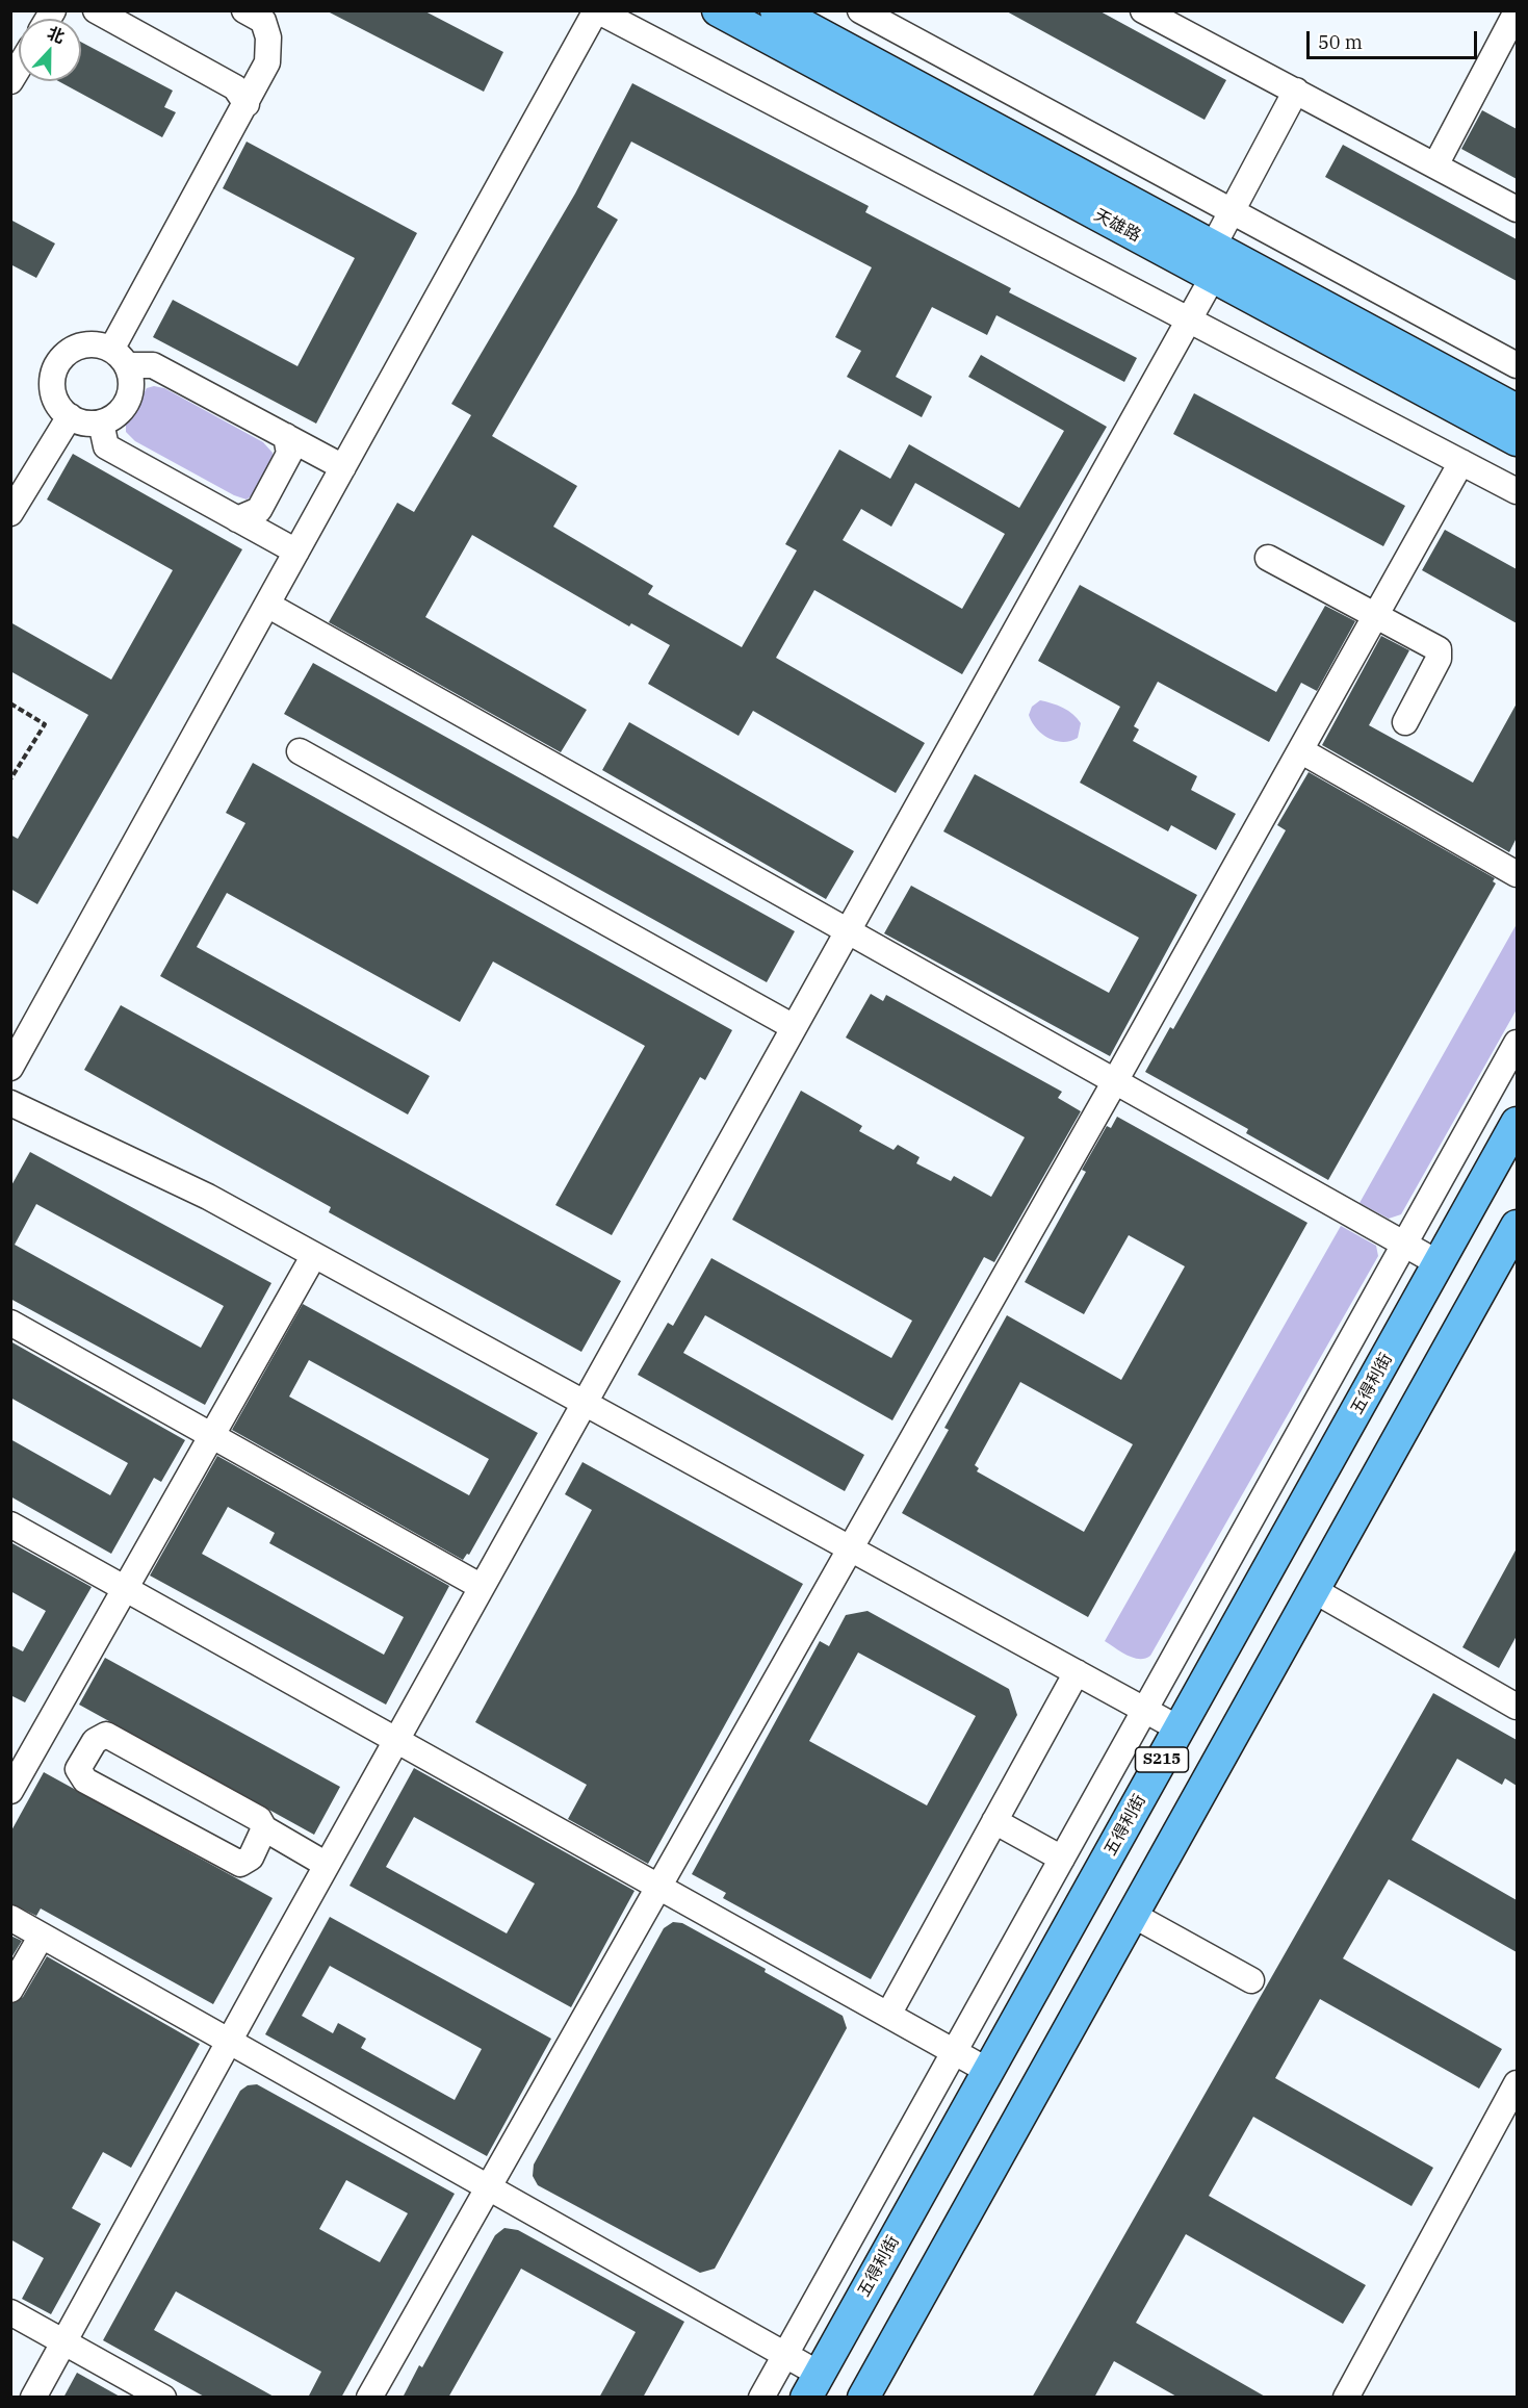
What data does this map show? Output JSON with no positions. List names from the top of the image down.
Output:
{
  "streets": {
    "main road": ["天雄路", "五得利街", "S215"]
  },
  "scale_bar": "50 m",
  "north": "top"
}
